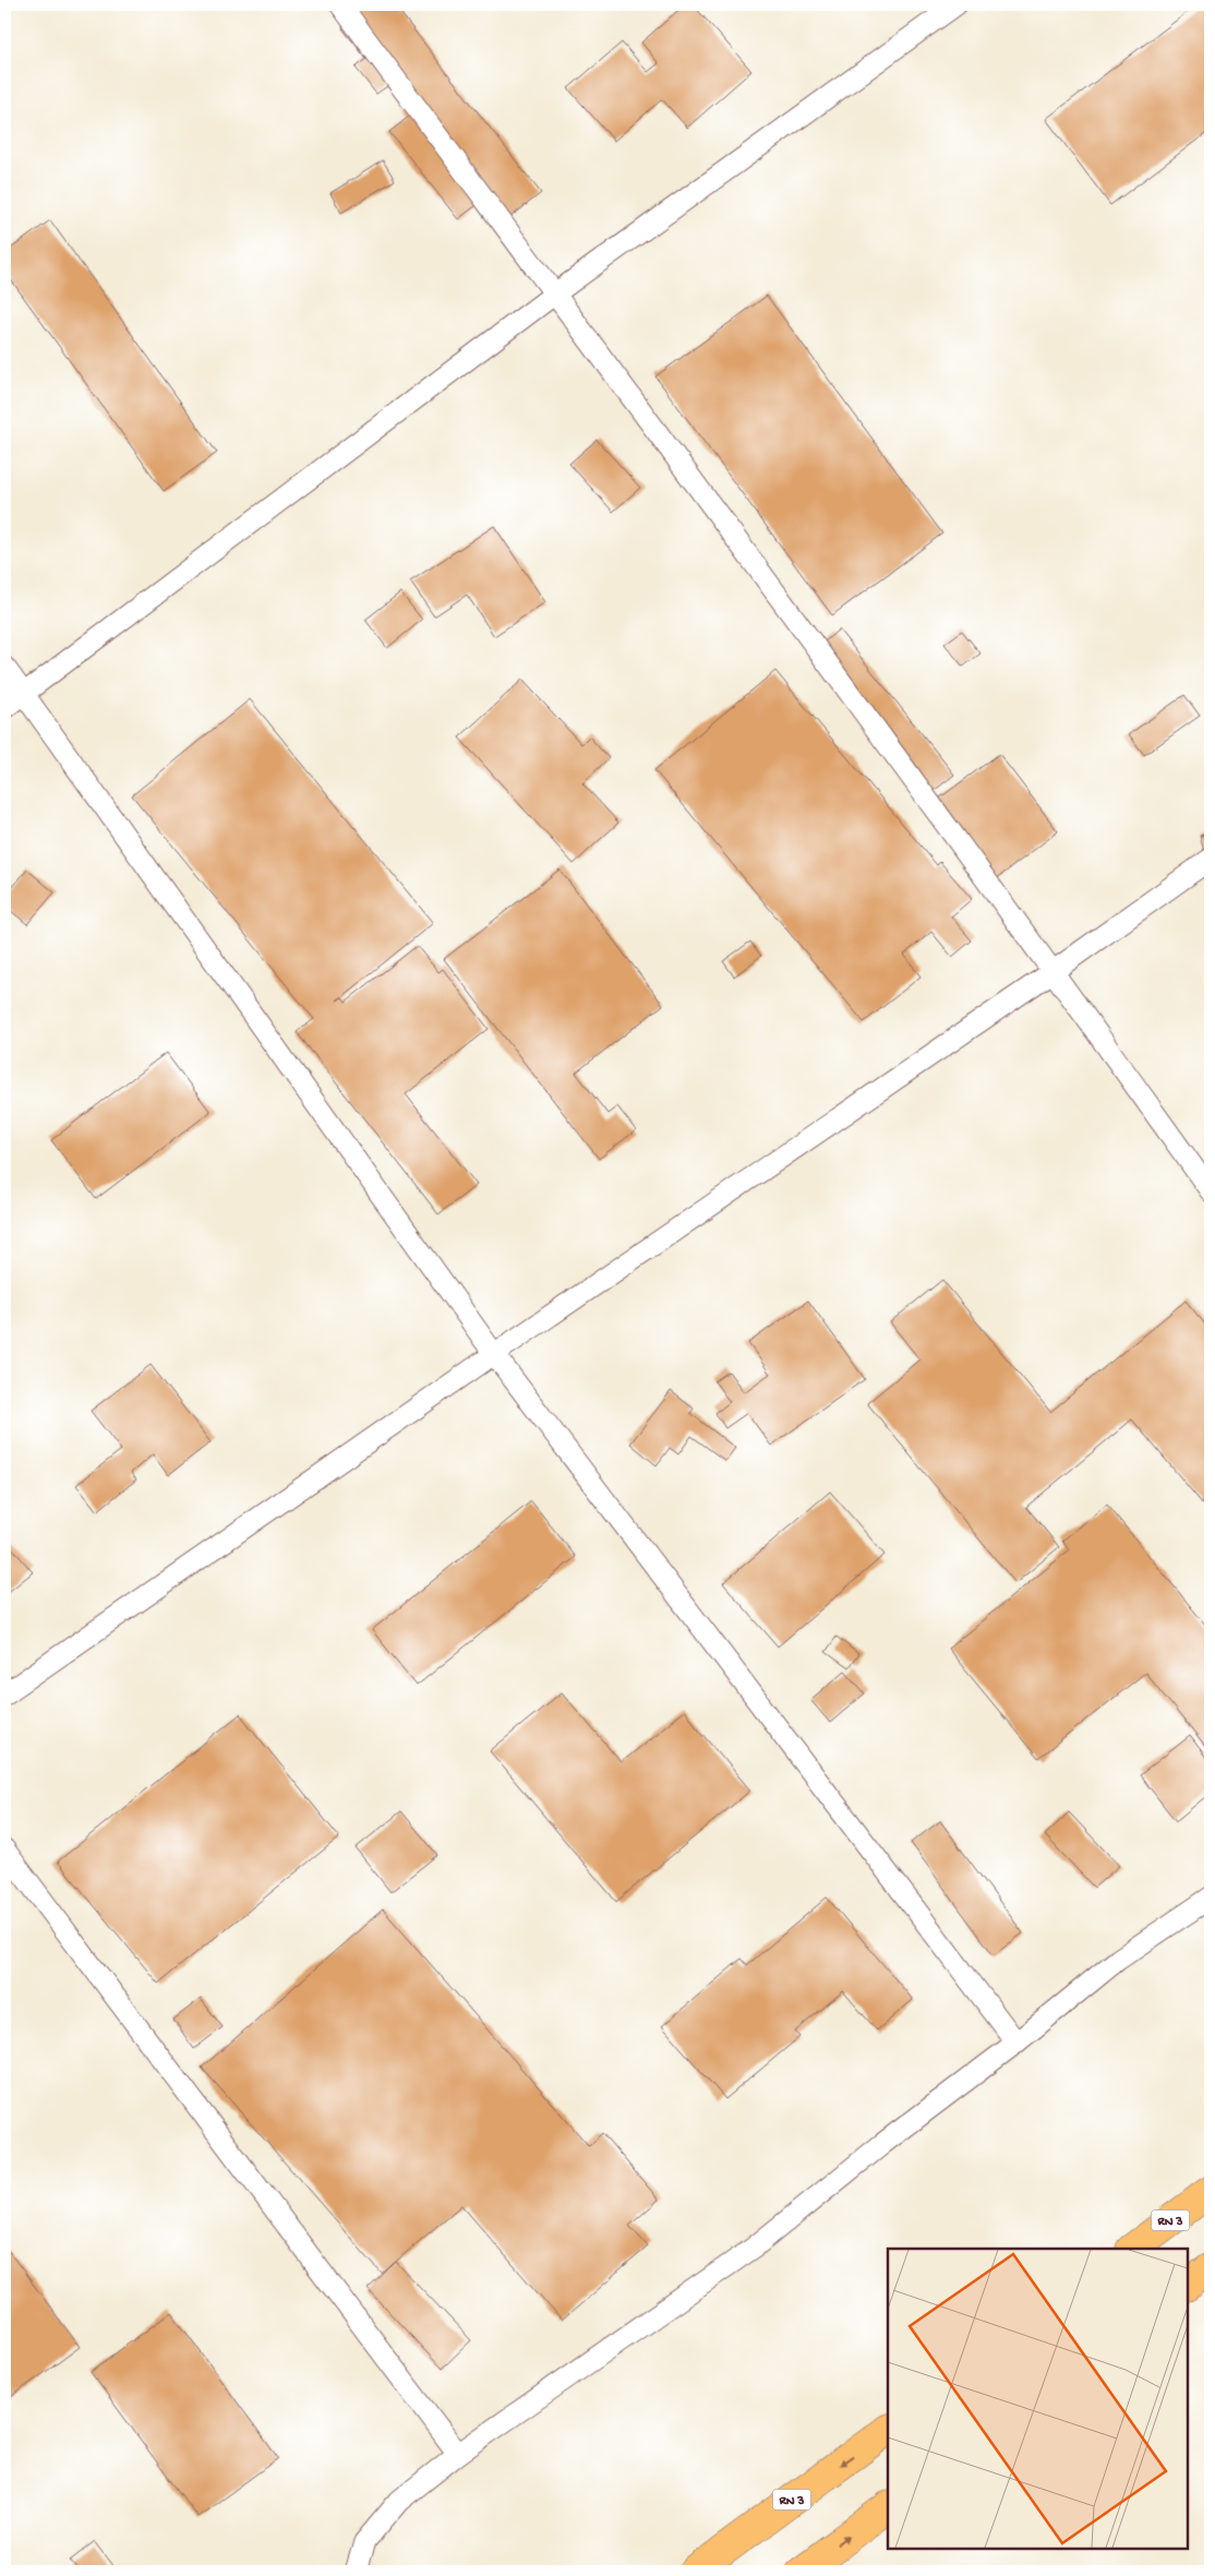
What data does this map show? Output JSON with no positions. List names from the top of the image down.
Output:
{
  "streets": {
    "highway": ["RN 3"]
  }
}
